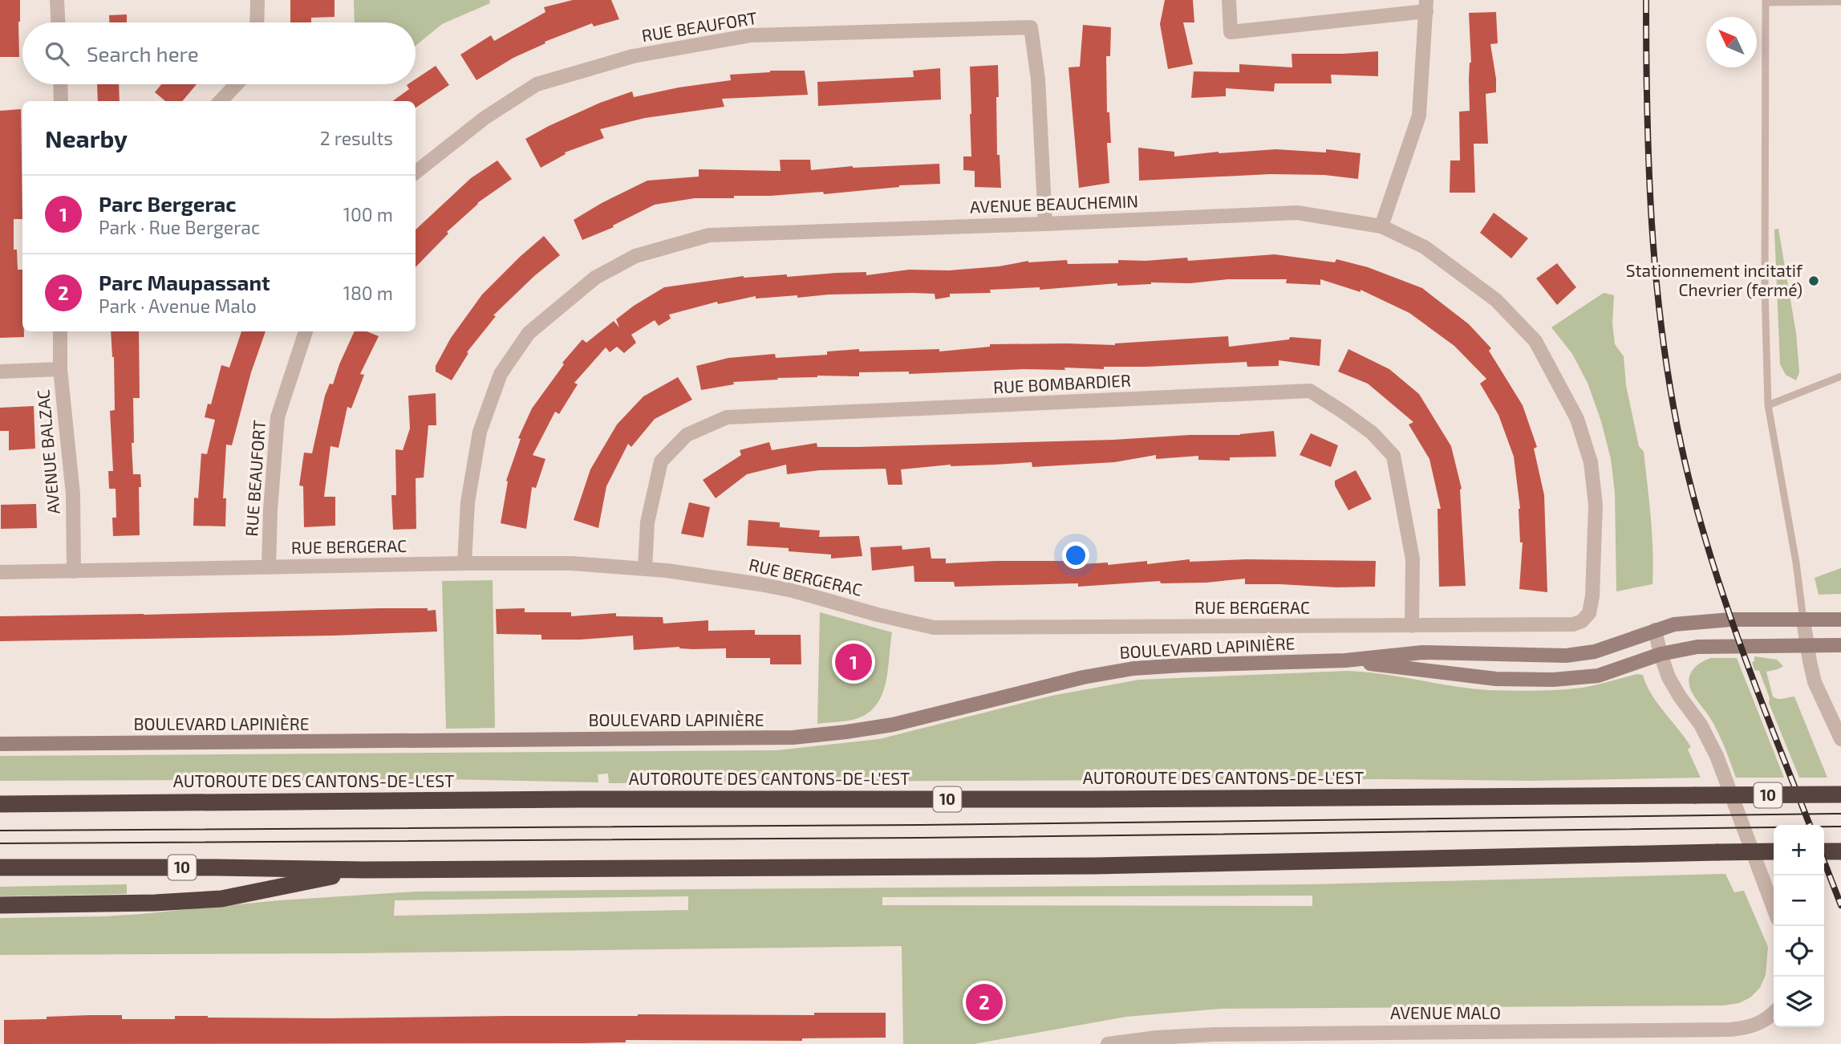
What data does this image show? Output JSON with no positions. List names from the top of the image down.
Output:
{
  "streets": {
    "highway": ["AUTOROUTE DES CANTONS-DE-L'EST", "10"],
    "main road": ["BOULEVARD LAPINIÈRE"],
    "street": [
      "RUE BEAUFORT",
      "AVENUE BEAUCHEMIN",
      "RUE BOMBARDIER",
      "AVENUE BALZAC",
      "RUE BERGERAC",
      "AVENUE MALO"
    ]
  },
  "crossings": [
    ["RUE BEAUFORT", "AVENUE BEAUCHEMIN"],
    ["RUE BEAUFORT", "RUE BERGERAC"],
    ["AVENUE BEAUCHEMIN", "RUE BERGERAC"],
    ["RUE BOMBARDIER", "RUE BERGERAC"],
    ["AVENUE BALZAC", "RUE BERGERAC"]
  ],
  "places": ["Stationnement incitatif Chevrier (fermé)"],
  "north": "top left",
  "page": {
    "search": "Search here",
    "heading": ["Nearby", "2 results"],
    "list": [
      {
        "mark": "1",
        "name": "Parc Bergerac",
        "note": "Park · Rue Bergerac",
        "value": "100 m"
      },
      {
        "mark": "2",
        "name": "Parc Maupassant",
        "note": "Park · Avenue Malo",
        "value": "180 m"
      }
    ],
    "pins": ["1", "2"],
    "map_buttons": ["+", "−"]
  }
}
